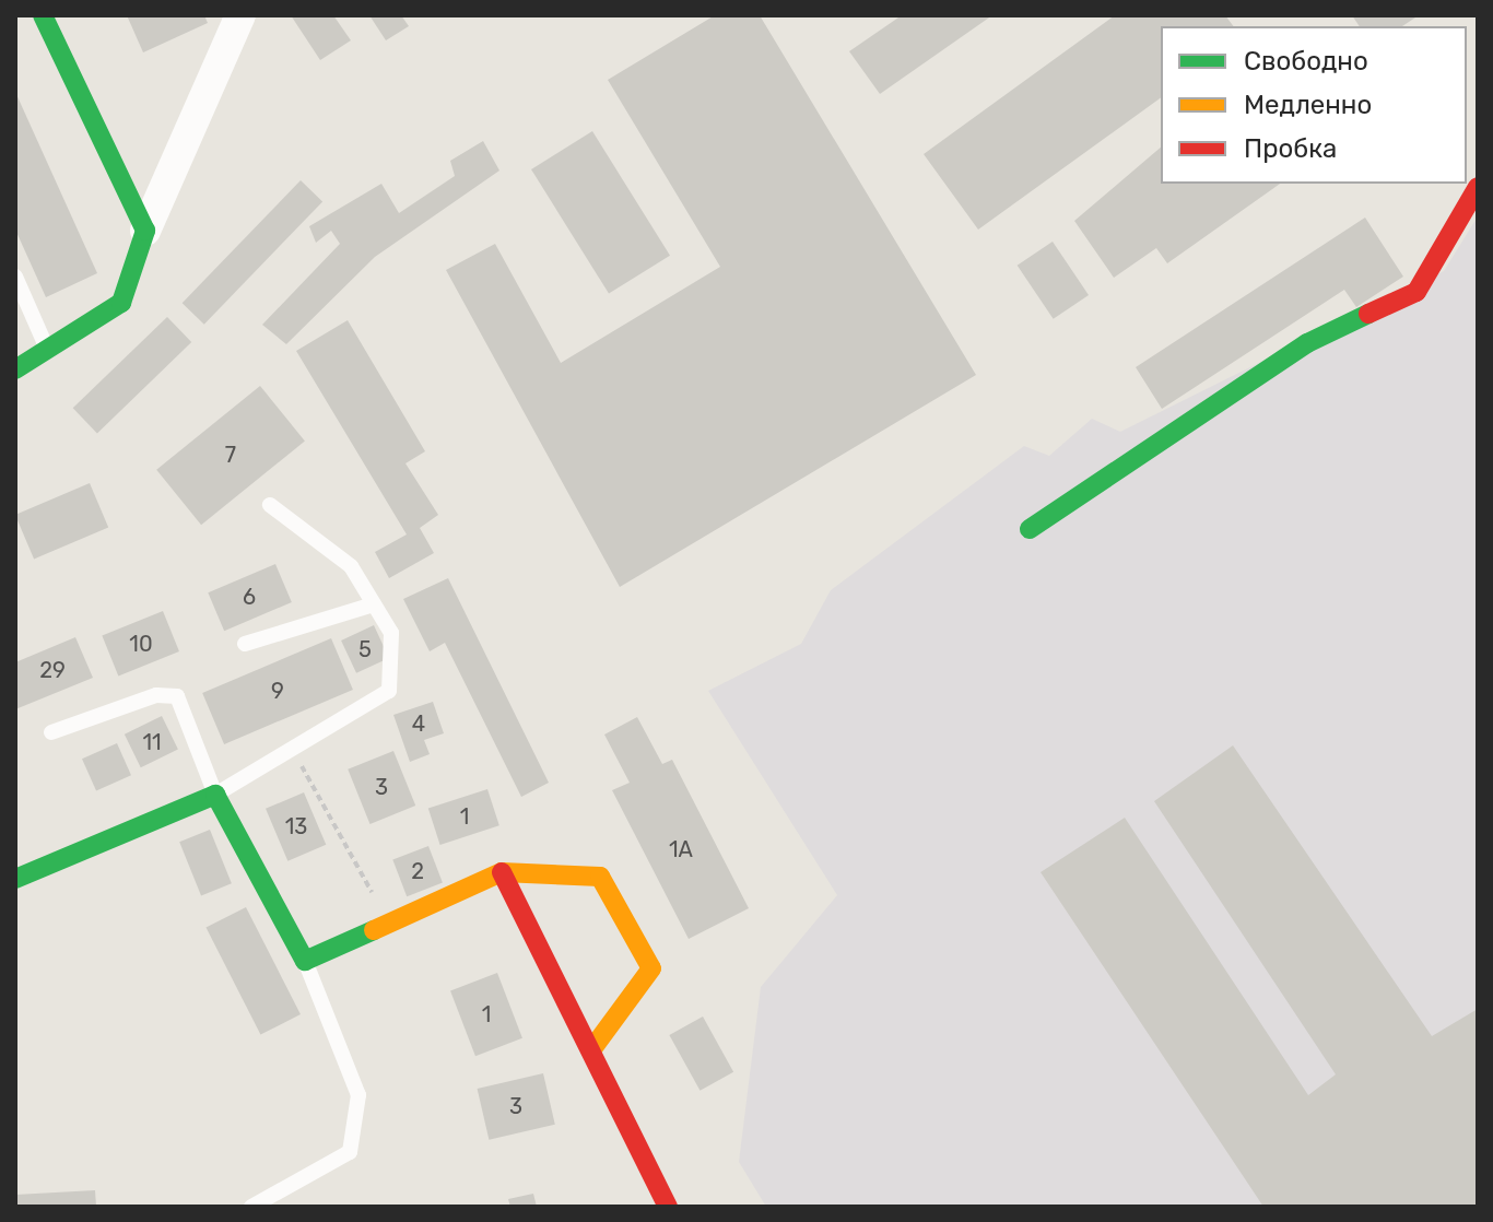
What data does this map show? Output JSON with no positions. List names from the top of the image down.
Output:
{
  "house_numbers": [
    "7",
    "6",
    "10",
    "5",
    "29",
    "9",
    "4",
    "11",
    "3",
    "1",
    "13",
    "1А",
    "2",
    "1",
    "3"
  ],
  "legend": ["Свободно", "Медленно", "Пробка"]
}
